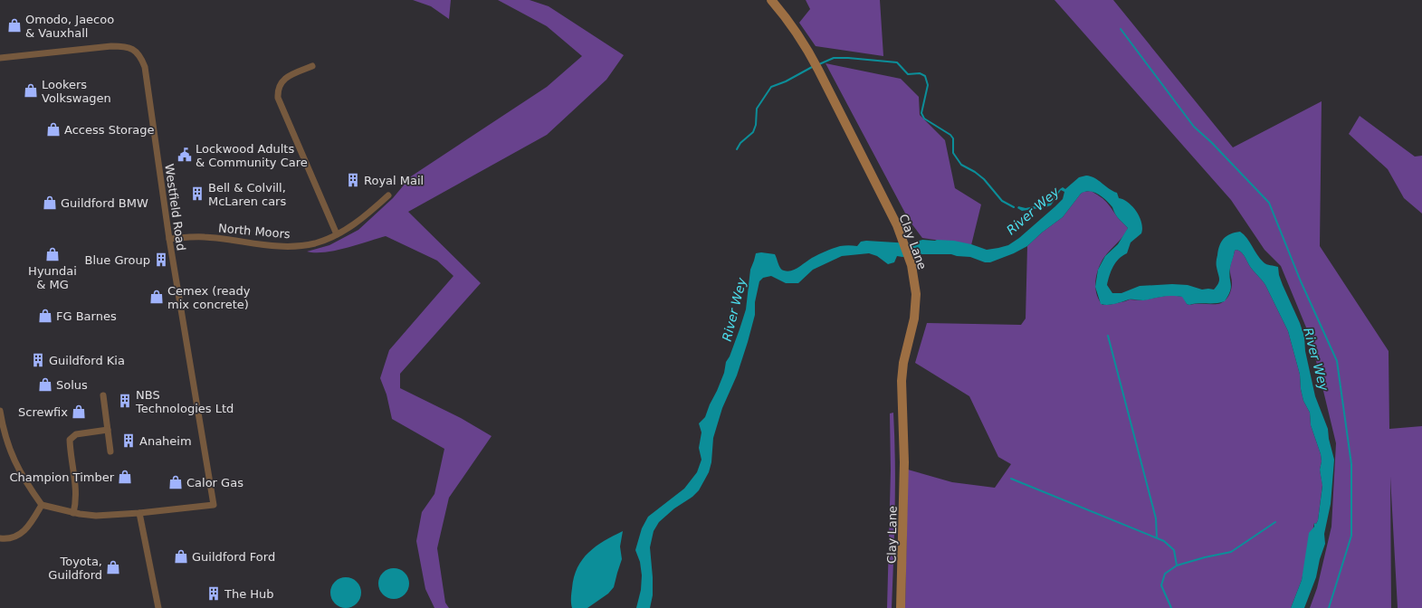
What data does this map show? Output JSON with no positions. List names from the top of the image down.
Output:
{
  "streets": {
    "street": ["Westfield Road", "North Moors", "Clay Lane"]
  },
  "crossings": [
    ["Westfield Road", "North Moors"]
  ],
  "water": ["River Wey"],
  "places": {
    "shop": [
      "Omodo, Jaecoo & Vauxhall",
      "Lookers Volkswagen",
      "Access Storage",
      "Guildford BMW",
      "Hyundai & MG",
      "Cemex (ready mix concrete)",
      "FG Barnes",
      "Solus",
      "Screwfix",
      "Champion Timber",
      "Calor Gas",
      "Guildford Ford",
      "Toyota, Guildford"
    ],
    "public building": ["Lockwood Adults & Community Care"],
    "building": [
      "Royal Mail",
      "Bell & Colvill, McLaren cars",
      "Blue Group",
      "Guildford Kia",
      "NBS Technologies Ltd",
      "Anaheim",
      "The Hub"
    ]
  }
}
